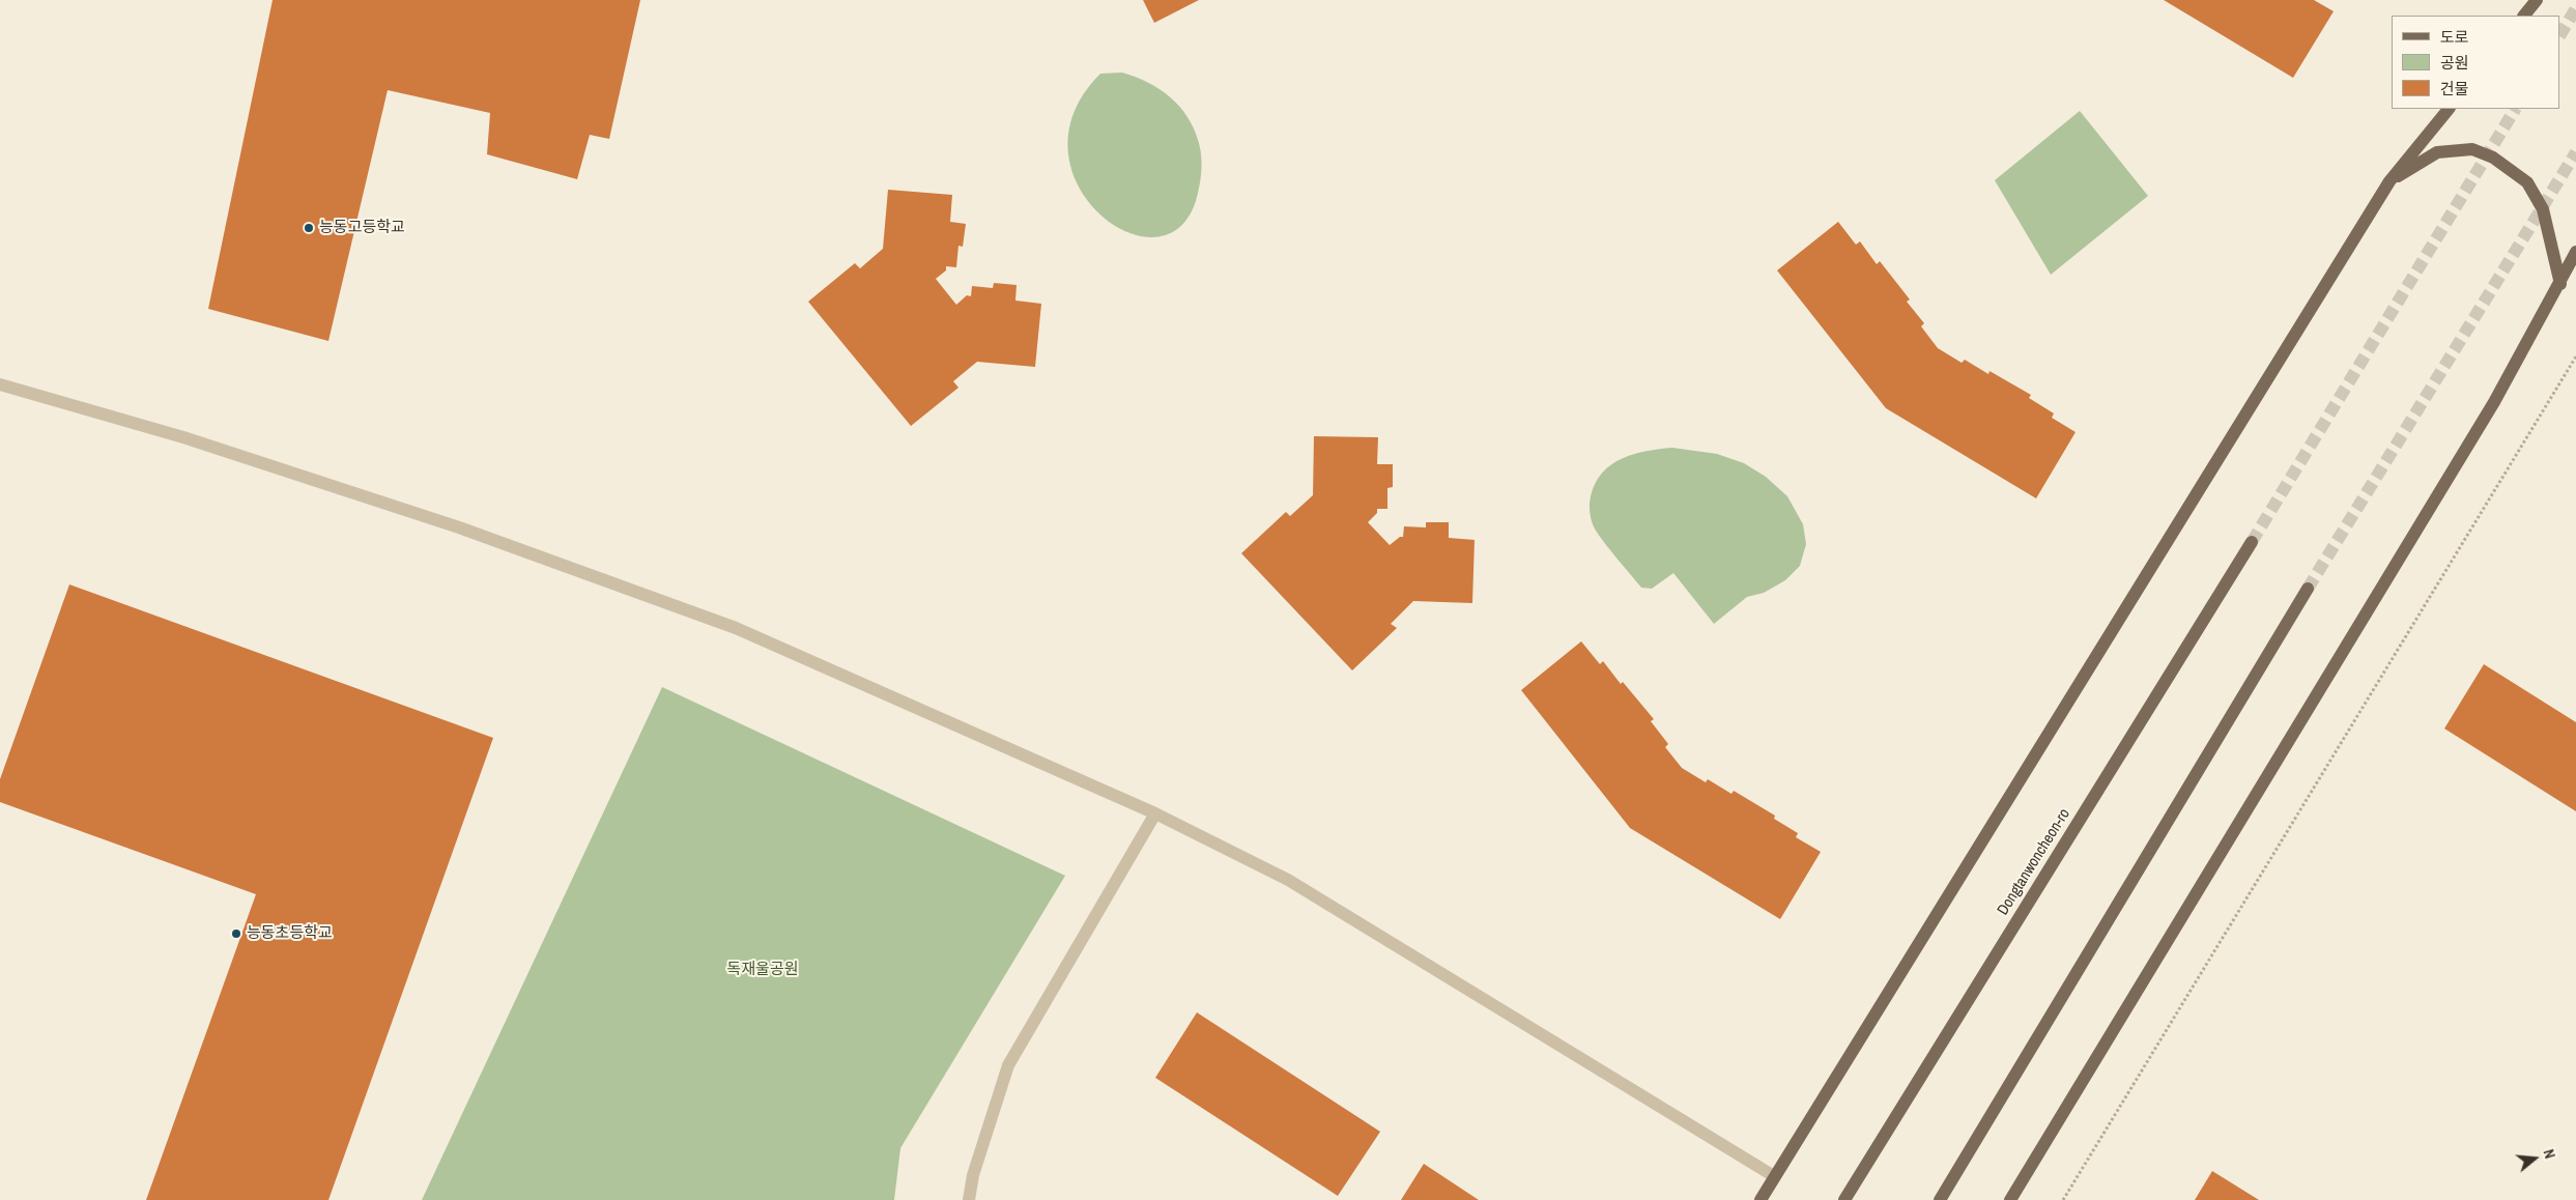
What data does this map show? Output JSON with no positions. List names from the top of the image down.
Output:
{
  "streets": {
    "main road": ["Dongtanwoncheon-ro"]
  },
  "parks": ["독재울공원"],
  "places": ["능동고등학교", "능동초등학교"],
  "legend": ["도로", "공원", "건물"],
  "north": "right"
}
